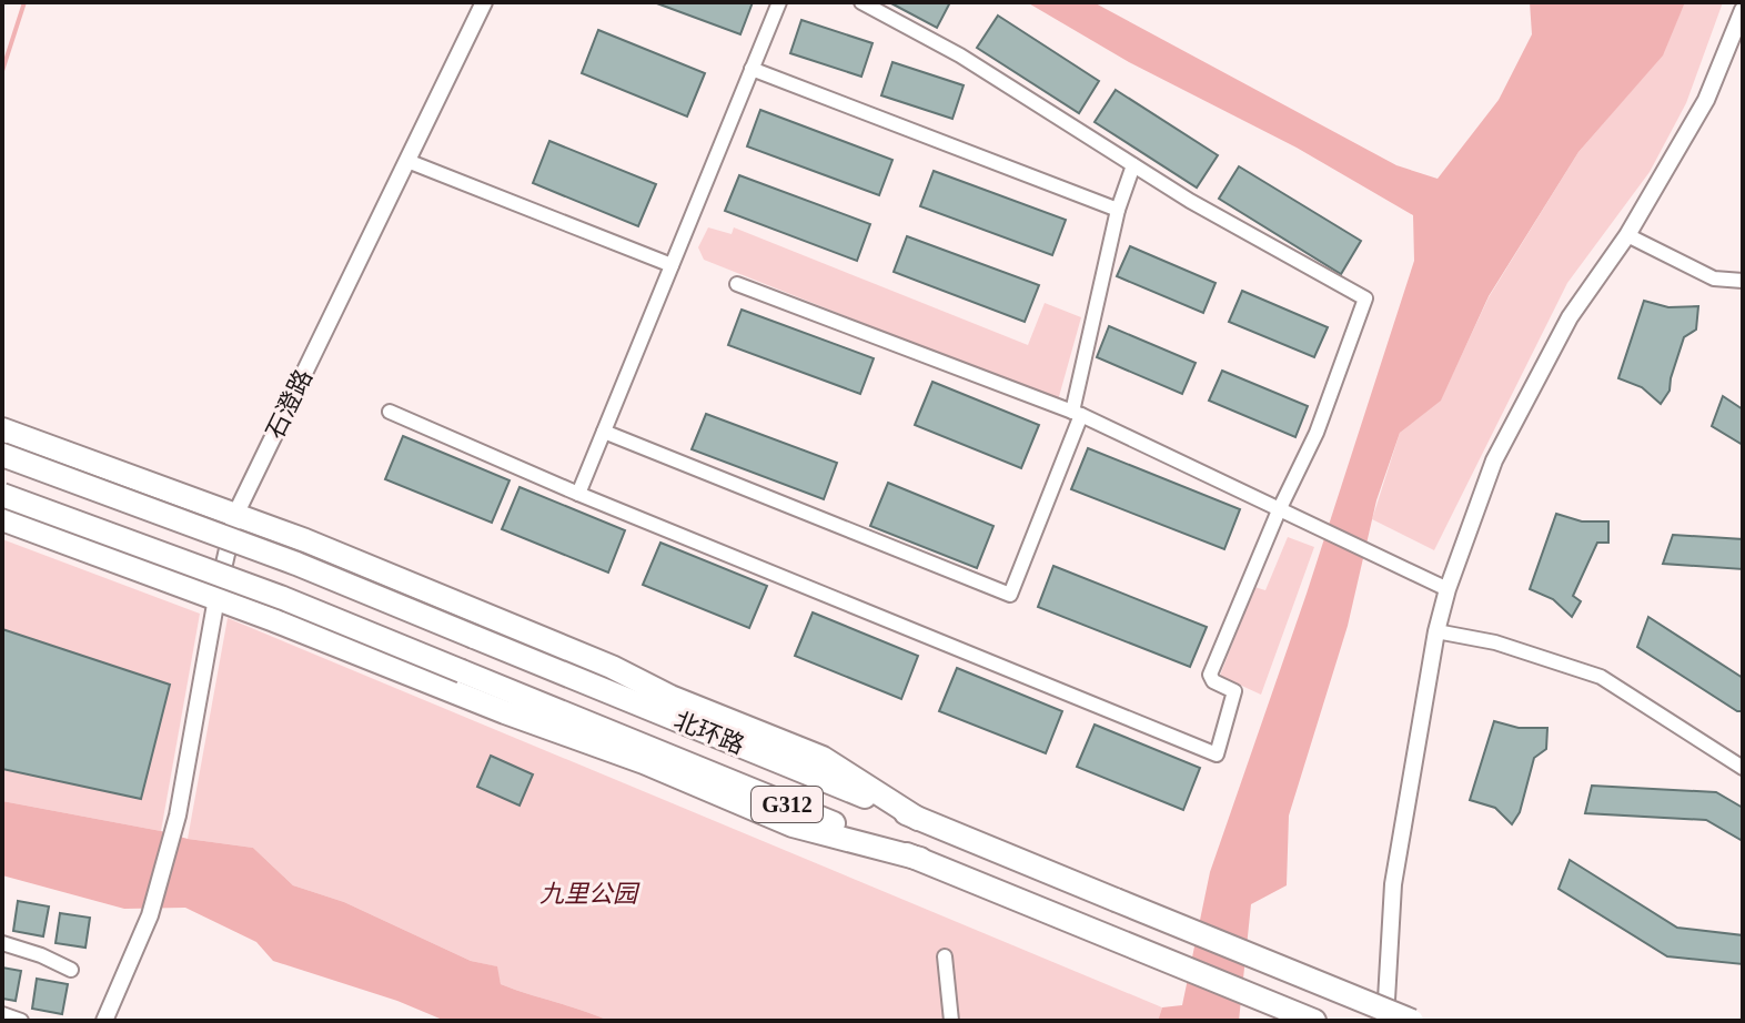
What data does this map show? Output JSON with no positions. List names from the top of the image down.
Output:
{
  "streets": {
    "highway": ["北环路", "G312"],
    "street": ["石澄路"]
  },
  "parks": ["九里公园"]
}
